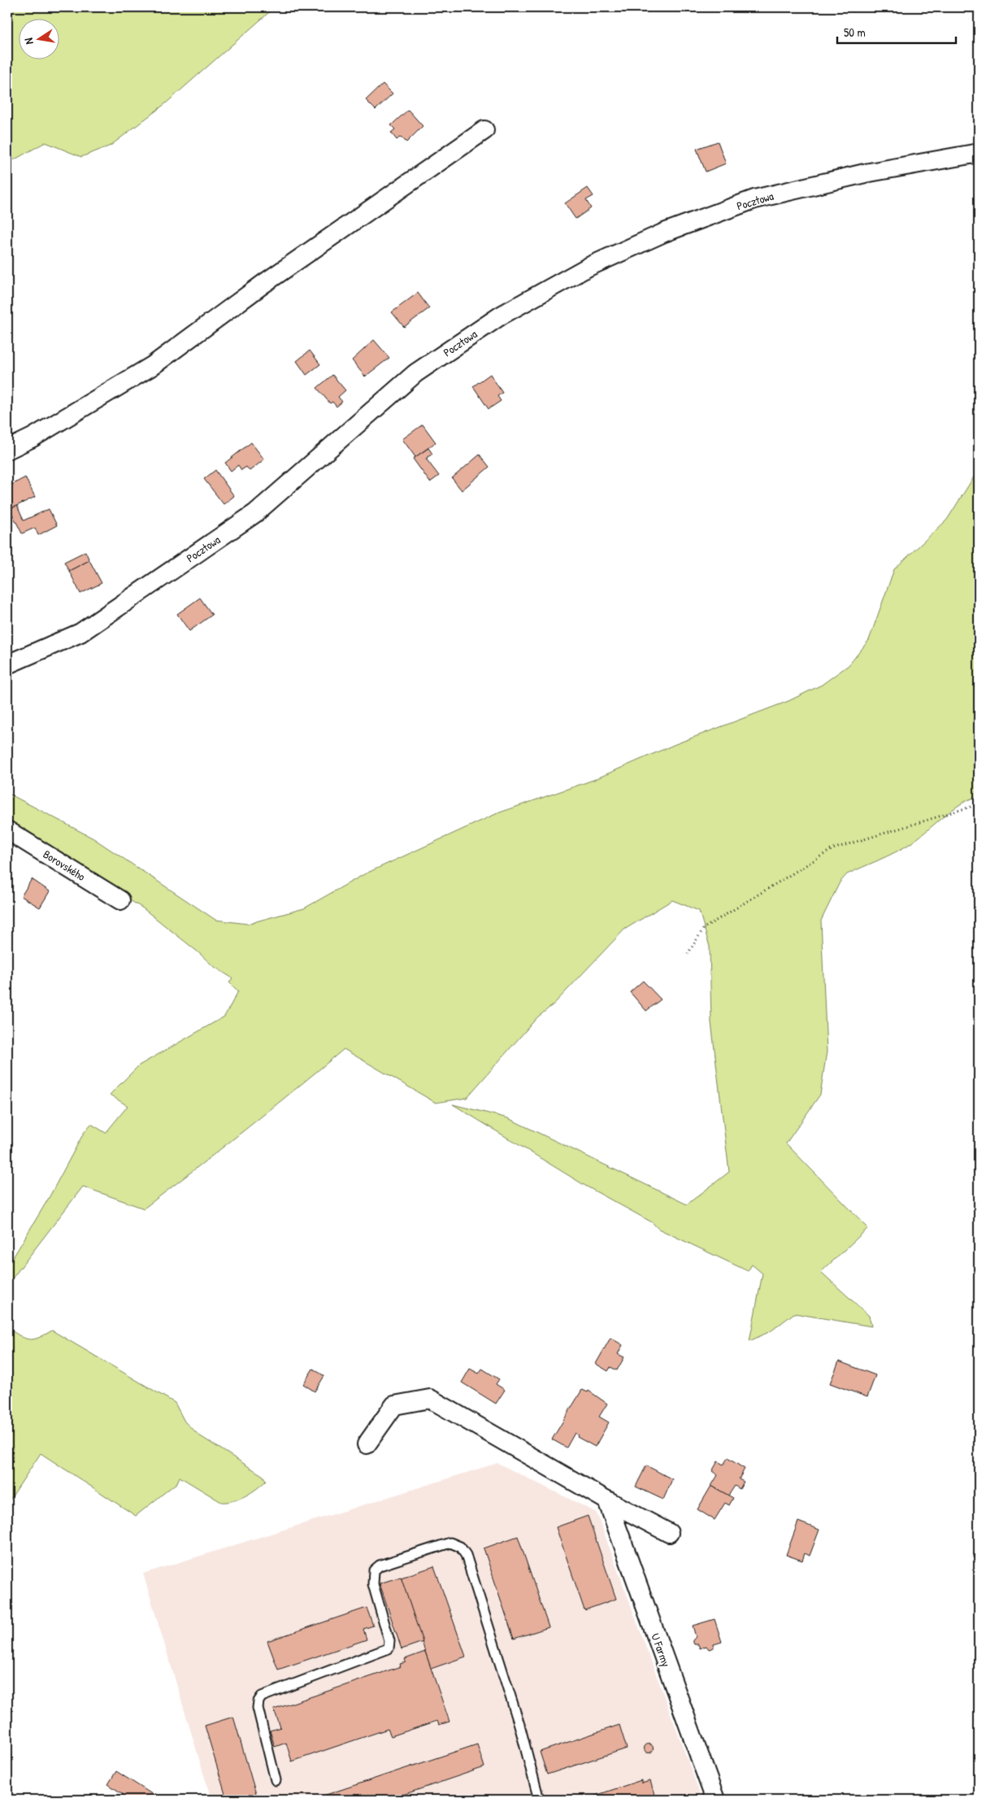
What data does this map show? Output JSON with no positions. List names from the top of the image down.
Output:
{
  "streets": {
    "street": ["Pocztowa", "Borovského", "U Farmy"]
  },
  "scale_bar": "50 m",
  "north": "left"
}
